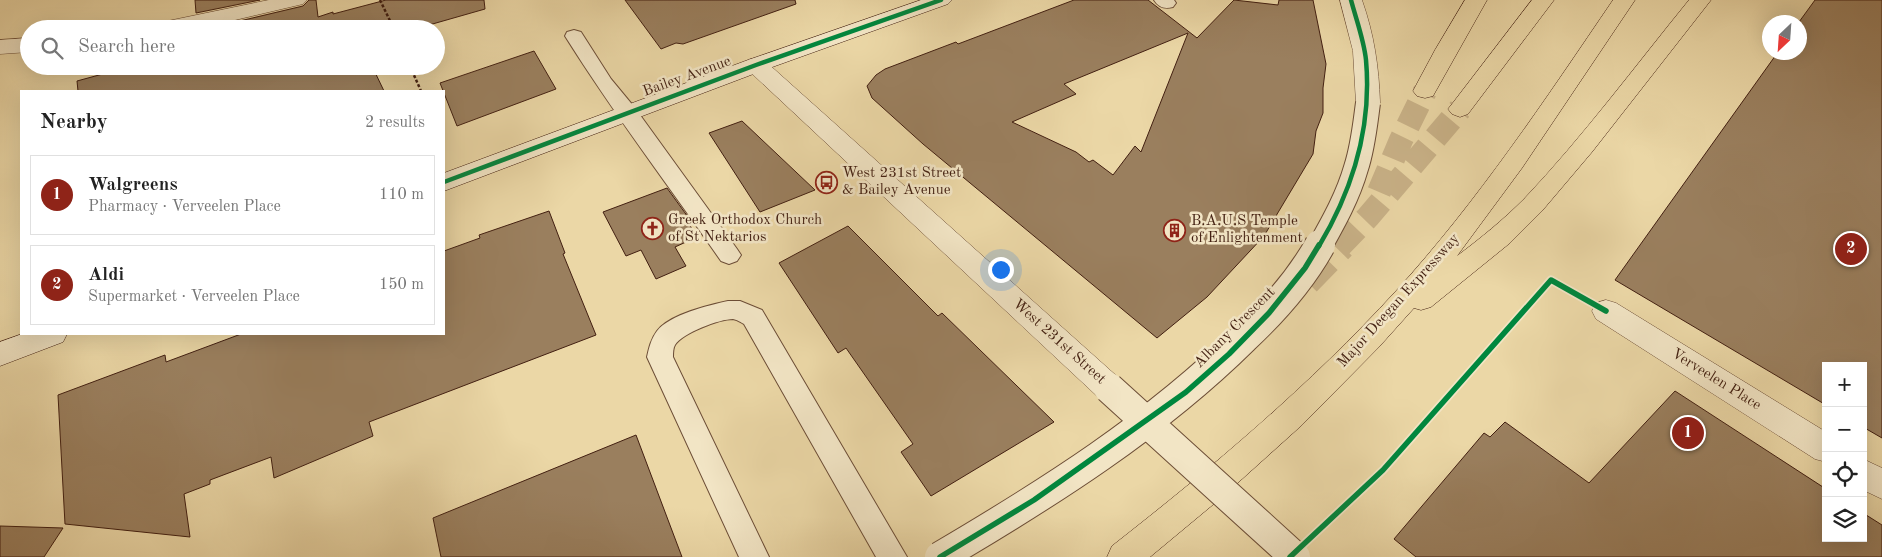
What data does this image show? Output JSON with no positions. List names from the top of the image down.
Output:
{
  "streets": {
    "highway": ["Major Deegan Expressway"],
    "street": [
      "Bailey Avenue",
      "Albany Crescent",
      "West 231st Street",
      "Verveelen Place"
    ]
  },
  "crossings": [
    ["Bailey Avenue", "West 231st Street"],
    ["Albany Crescent", "West 231st Street"]
  ],
  "places": {
    "bus stop": ["West 231st Street & Bailey Avenue"],
    "church": ["Greek Orthodox Church of St Nektarios"],
    "building": ["B.A.U.S Temple of Enlightenment"]
  },
  "north": "bottom left",
  "page": {
    "search": "Search here",
    "heading": ["Nearby", "2 results"],
    "list": [
      {
        "mark": "1",
        "name": "Walgreens",
        "note": "Pharmacy · Verveelen Place",
        "value": "110 m"
      },
      {
        "mark": "2",
        "name": "Aldi",
        "note": "Supermarket · Verveelen Place",
        "value": "150 m"
      }
    ],
    "pins": ["2", "1"],
    "map_buttons": ["+", "−"]
  }
}
